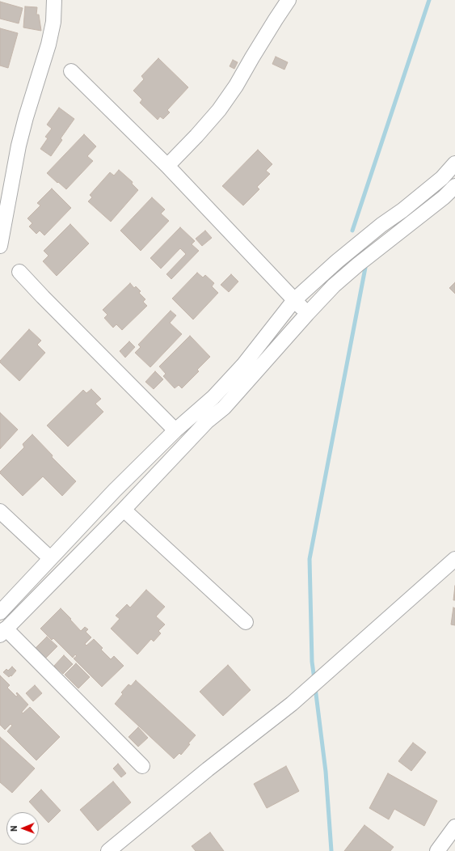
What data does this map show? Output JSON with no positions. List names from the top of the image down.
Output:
{
  "north": "left"
}
